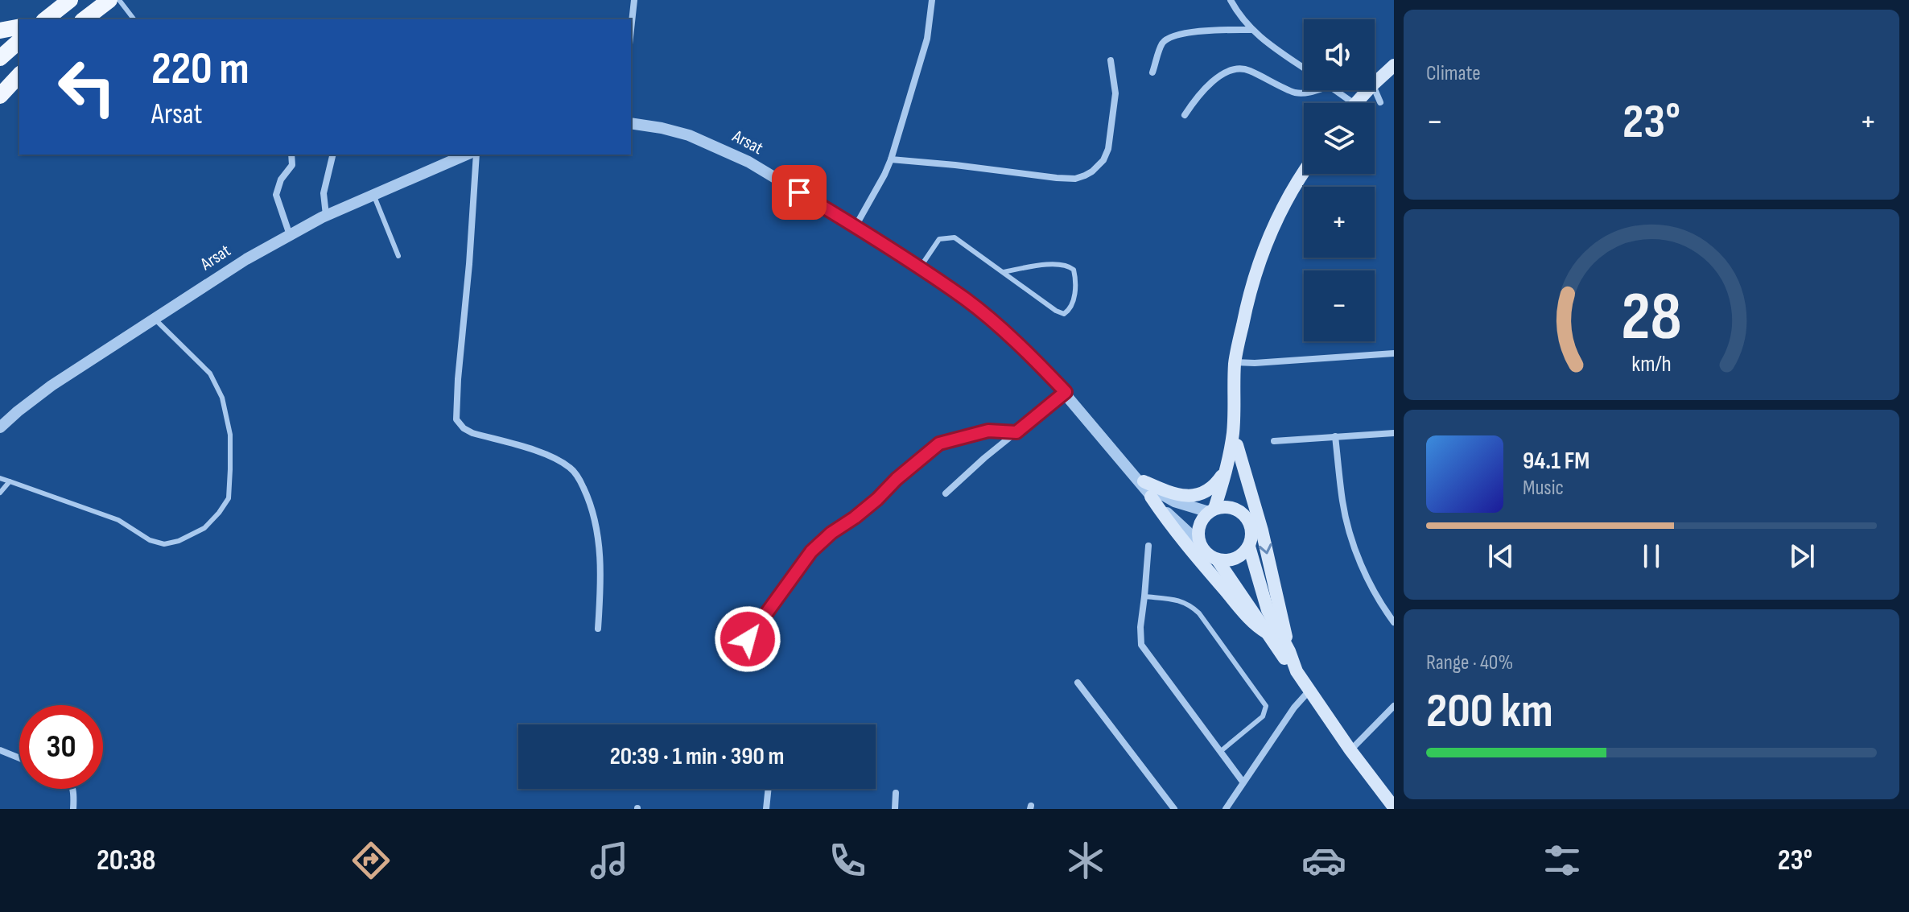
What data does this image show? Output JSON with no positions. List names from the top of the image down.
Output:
{
  "streets": {
    "street": ["Arsat"]
  },
  "page": {
    "tile": [
      "Climate",
      ["Range · 40%", "200 km"]
    ],
    "map_buttons": ["+", "−"],
    "turn": ["220 m", "Arsat"],
    "heat": ["−", "23°", "+"],
    "song": ["94.1 FM", "Music"],
    "limit": "30",
    "trip": "20:39 · 1 min · 390 m",
    "tabs": ["20:38", "23°"],
    "gauge": ["28", "km/h"]
  }
}
